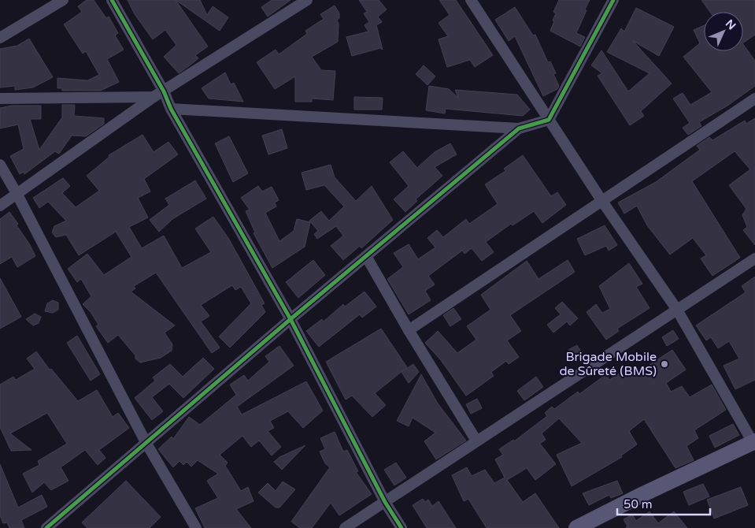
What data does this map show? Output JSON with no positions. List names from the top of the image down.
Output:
{
  "places": ["Brigade Mobile de Sûreté (BMS)"],
  "scale_bar": "50 m",
  "north": "top right"
}
